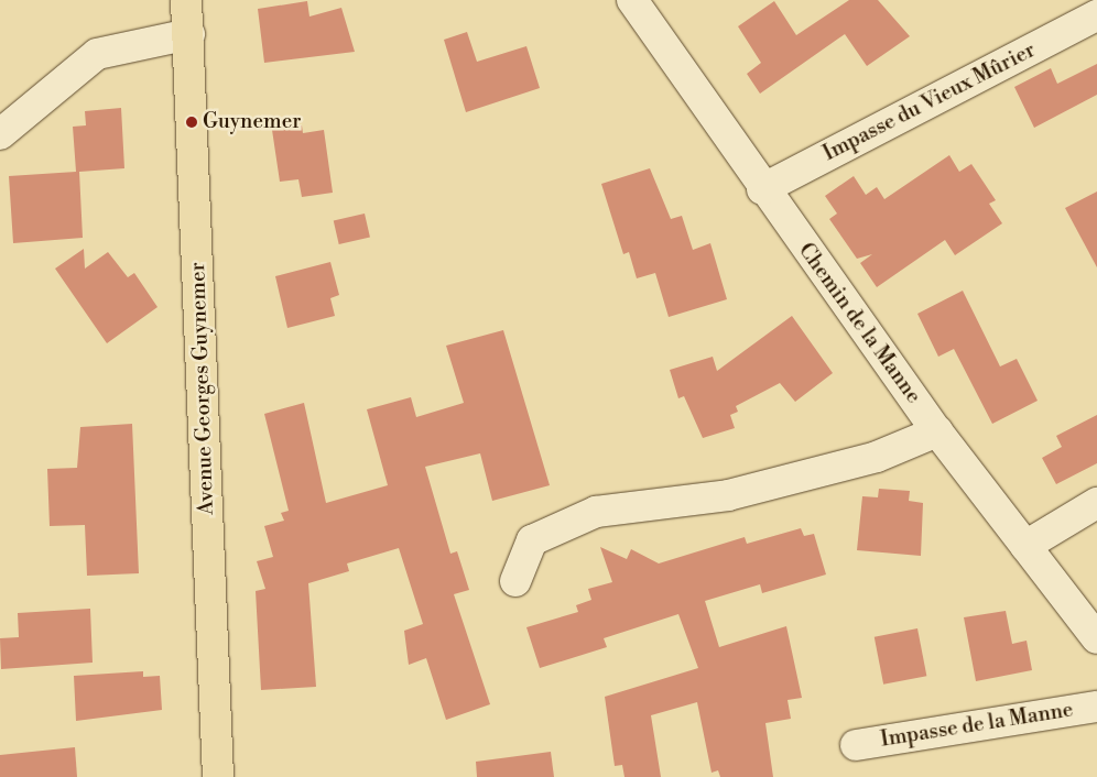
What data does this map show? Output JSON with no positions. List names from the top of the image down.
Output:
{
  "streets": {
    "main road": ["Avenue Georges Guynemer"],
    "street": ["Impasse du Vieux Mûrier", "Chemin de la Manne", "Impasse de la Manne"]
  },
  "crossings": [
    ["Impasse du Vieux Mûrier", "Chemin de la Manne"]
  ],
  "places": ["Guynemer"]
}
